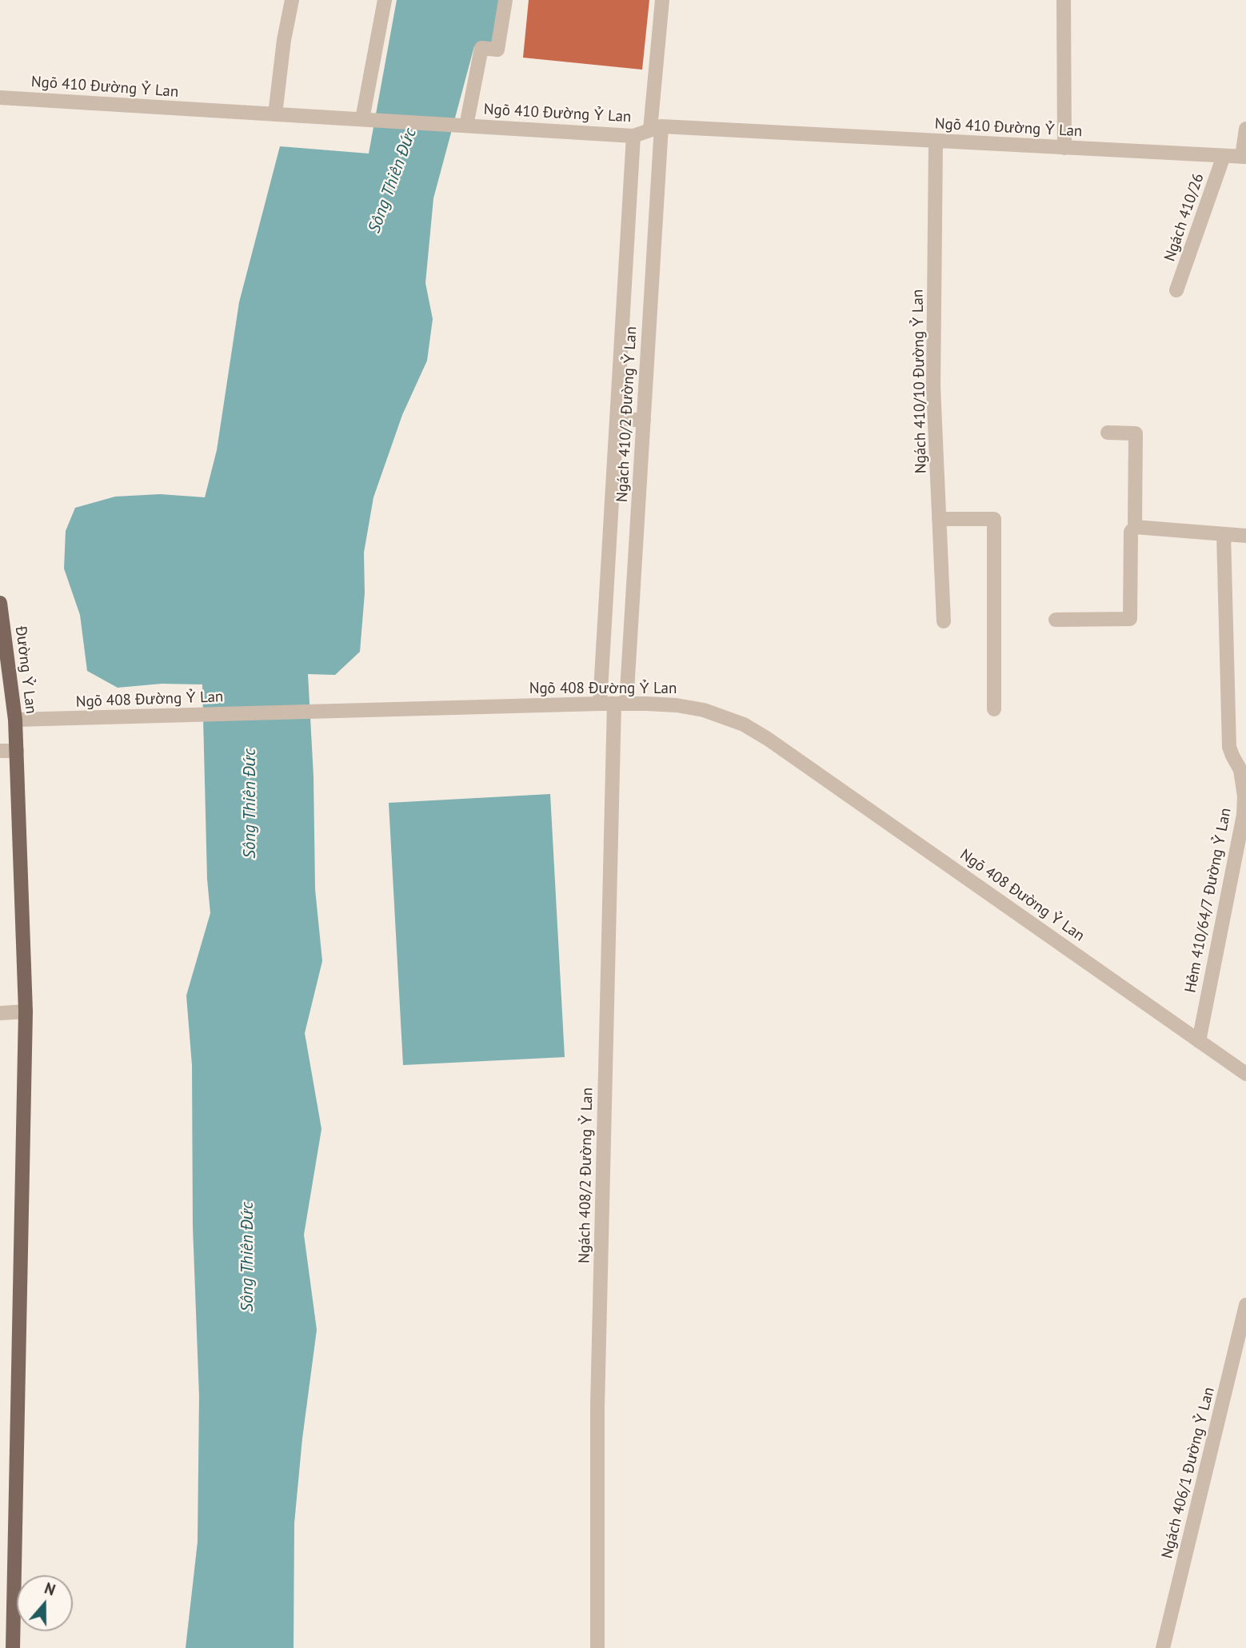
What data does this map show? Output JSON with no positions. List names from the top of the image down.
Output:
{
  "streets": {
    "main road": ["Đường Ỷ Lan"],
    "street": [
      "Ngõ 410 Đường Ỷ Lan",
      "Ngách 410/26",
      "Ngách 410/10 Đường Ỷ Lan",
      "Ngách 410/2 Đường Ỷ Lan",
      "Ngõ 408 Đường Ỷ Lan",
      "Hẻm 410/64/7 Đường Ỷ Lan",
      "Ngách 408/2 Đường Ỷ Lan",
      "Ngách 406/1 Đường Ỷ Lan"
    ]
  },
  "crossings": [
    ["Ngõ 410 Đường Ỷ Lan", "Ngách 410/26"],
    ["Ngõ 410 Đường Ỷ Lan", "Ngách 410/10 Đường Ỷ Lan"],
    ["Ngõ 410 Đường Ỷ Lan", "Ngách 410/2 Đường Ỷ Lan"],
    ["Ngách 410/2 Đường Ỷ Lan", "Ngõ 408 Đường Ỷ Lan"],
    ["Ngách 410/2 Đường Ỷ Lan", "Ngách 408/2 Đường Ỷ Lan"],
    ["Đường Ỷ Lan", "Ngõ 408 Đường Ỷ Lan"],
    ["Ngõ 408 Đường Ỷ Lan", "Hẻm 410/64/7 Đường Ỷ Lan"],
    ["Ngõ 408 Đường Ỷ Lan", "Ngách 408/2 Đường Ỷ Lan"]
  ],
  "water": ["Sông Thiên Đức"],
  "north": "top"
}
